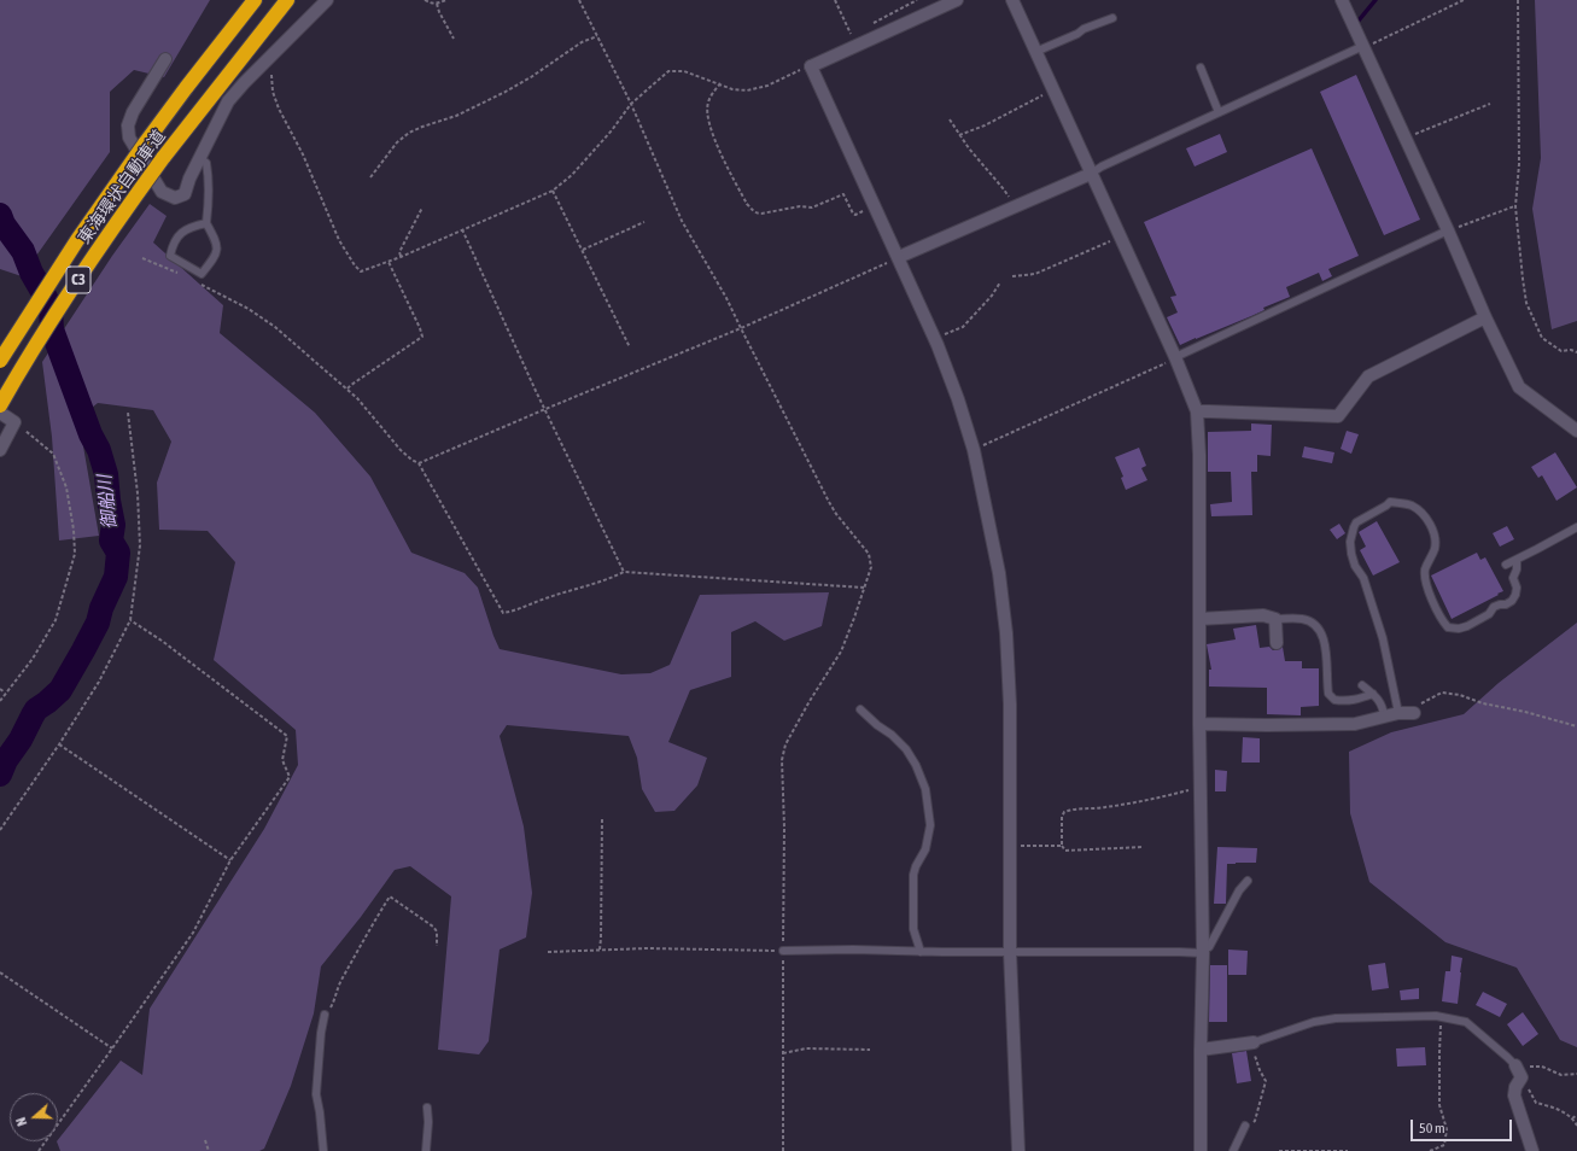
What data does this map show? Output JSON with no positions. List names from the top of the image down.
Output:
{
  "streets": {
    "highway": ["東海環状自動車道", "C3"]
  },
  "water": ["御船川"],
  "scale_bar": "50 m",
  "north": "left"
}
